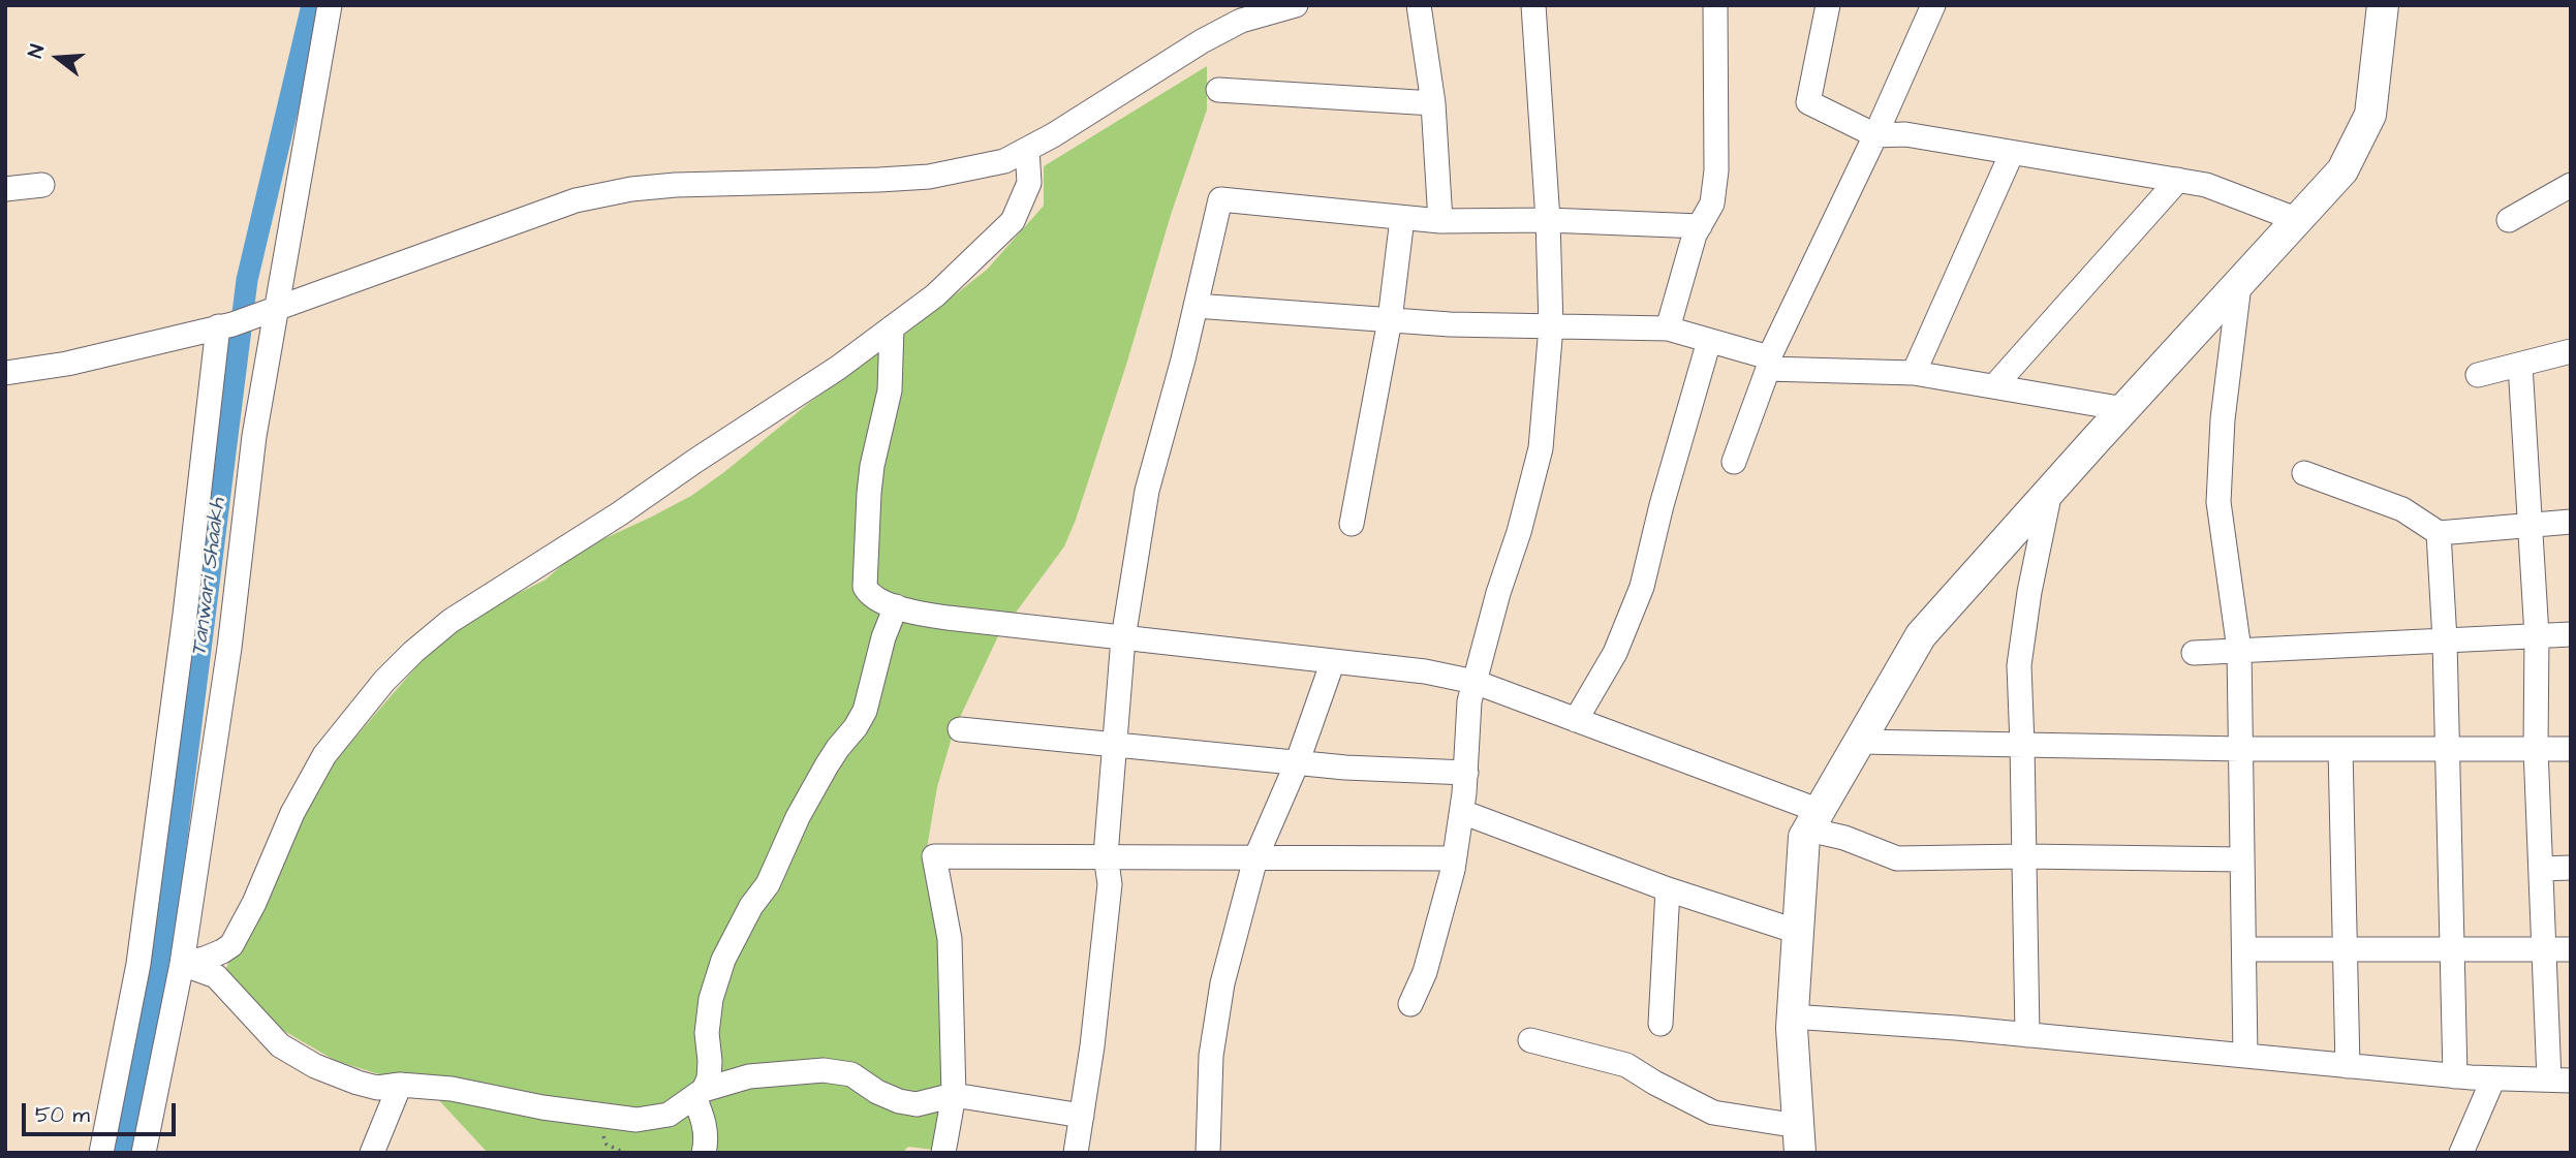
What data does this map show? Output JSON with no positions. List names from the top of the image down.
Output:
{
  "water": ["Tanwari Shaakh"],
  "scale_bar": "50 m",
  "north": "left"
}
